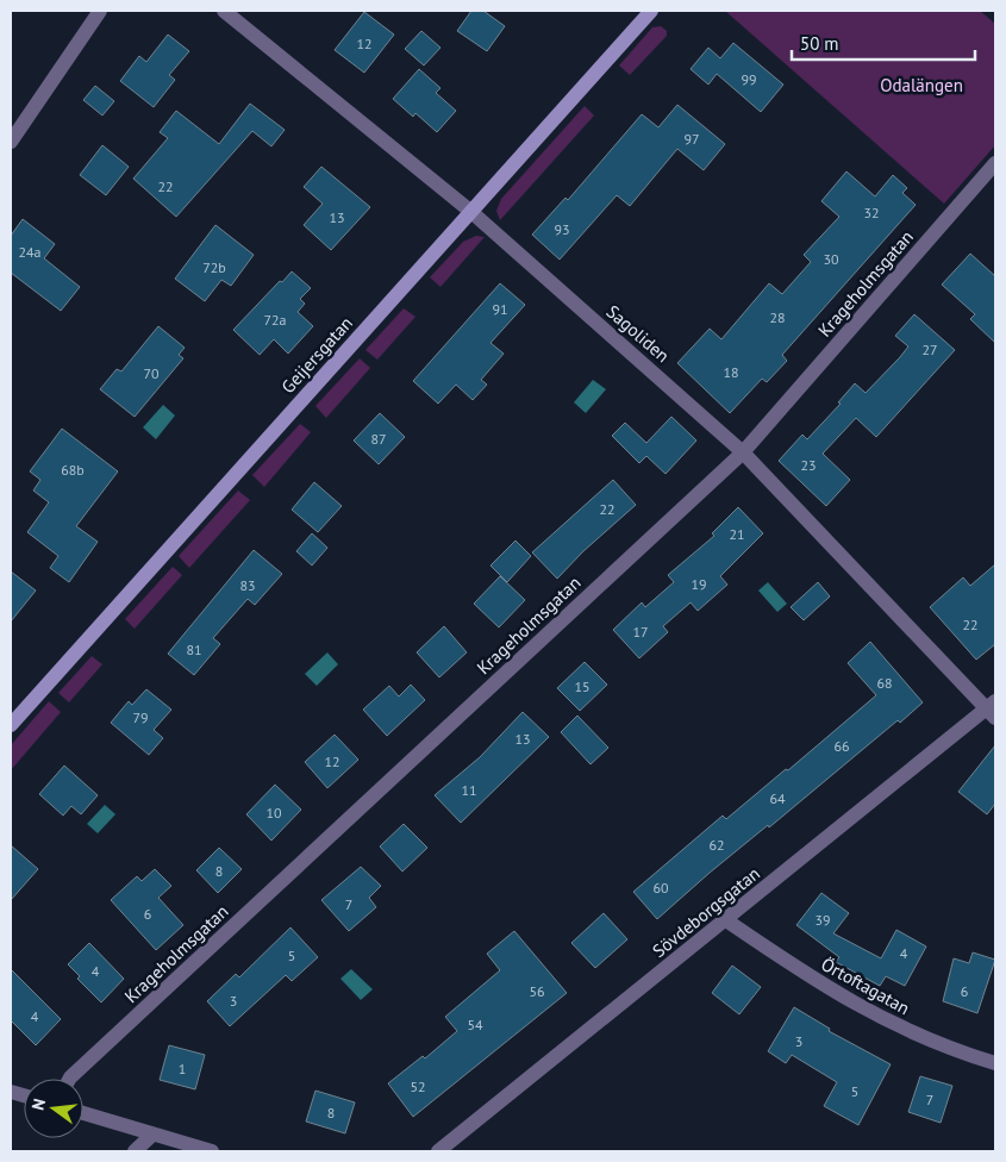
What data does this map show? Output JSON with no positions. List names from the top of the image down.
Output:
{
  "streets": {
    "street": [
      "Krageholmsgatan",
      "Sagoliden",
      "Geijersgatan",
      "Sövdeborgsgatan",
      "Örtoftagatan"
    ]
  },
  "crossings": [
    ["Krageholmsgatan", "Sagoliden"],
    ["Sagoliden", "Geijersgatan"],
    ["Sagoliden", "Sövdeborgsgatan"],
    ["Sövdeborgsgatan", "Örtoftagatan"]
  ],
  "parks": ["Odalängen"],
  "house_numbers": [
    "12",
    "99",
    "97",
    "22",
    "32",
    "13",
    "93",
    "24a",
    "30",
    "72b",
    "91",
    "28",
    "72a",
    "27",
    "18",
    "70",
    "87",
    "23",
    "68b",
    "22",
    "21",
    "19",
    "83",
    "22",
    "17",
    "81",
    "68",
    "15",
    "79",
    "13",
    "66",
    "12",
    "11",
    "64",
    "10",
    "62",
    "8",
    "60",
    "7",
    "6",
    "39",
    "4",
    "5",
    "4",
    "56",
    "6",
    "3",
    "4",
    "54",
    "3",
    "1",
    "52",
    "5",
    "7",
    "8"
  ],
  "scale_bar": "50 m",
  "north": "left"
}
